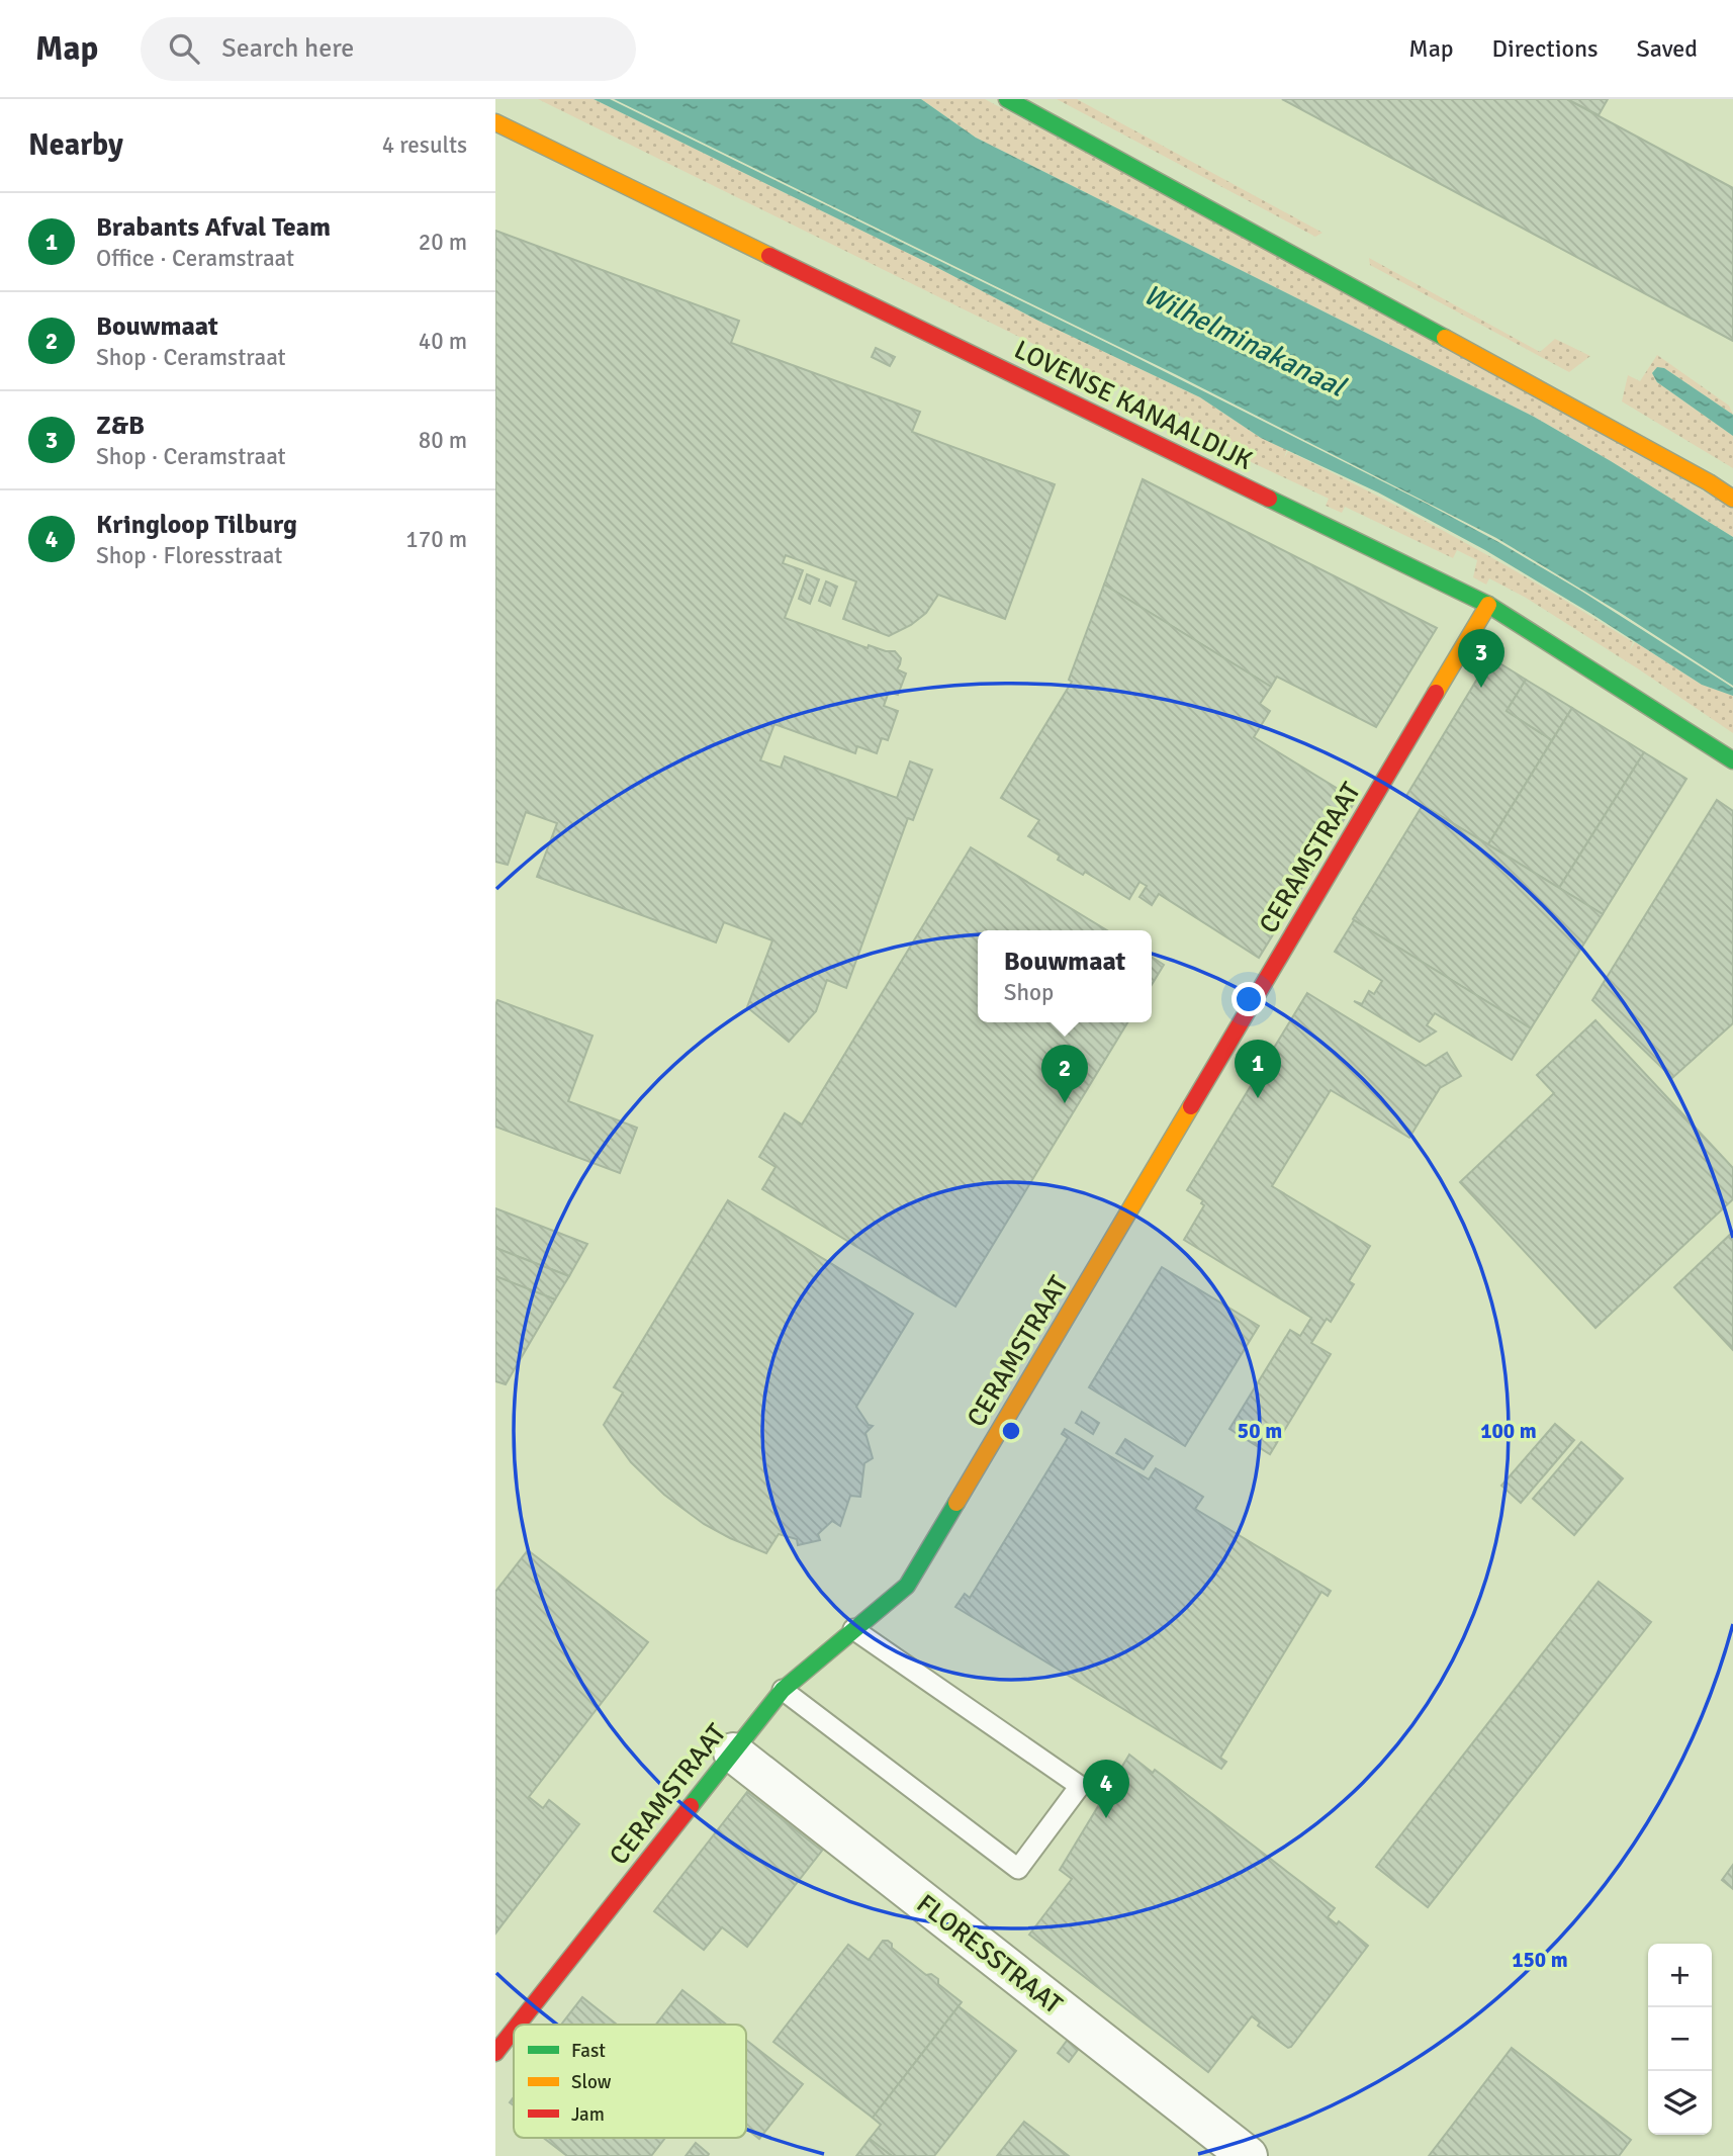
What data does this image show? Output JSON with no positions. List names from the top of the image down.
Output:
{
  "streets": {
    "street": ["LOVENSE KANAALDIJK", "CERAMSTRAAT", "FLORESSTRAAT"]
  },
  "crossings": [
    ["LOVENSE KANAALDIJK", "CERAMSTRAAT"],
    ["CERAMSTRAAT", "FLORESSTRAAT"]
  ],
  "water": ["Wilhelminakanaal"],
  "legend": ["Fast", "Slow", "Jam"],
  "page": {
    "header": "Map",
    "search": "Search here",
    "nav": ["Map", "Directions", "Saved"],
    "heading": ["Nearby", "4 results"],
    "list": [
      {
        "mark": "1",
        "name": "Brabants Afval Team",
        "note": "Office · Ceramstraat",
        "value": "20 m"
      },
      {
        "mark": "2",
        "name": "Bouwmaat",
        "note": "Shop · Ceramstraat",
        "value": "40 m"
      },
      {
        "mark": "3",
        "name": "Z&B",
        "note": "Shop · Ceramstraat",
        "value": "80 m"
      },
      {
        "mark": "4",
        "name": "Kringloop Tilburg",
        "note": "Shop · Floresstraat",
        "value": "170 m"
      }
    ],
    "pins": [
      "3",
      "1",
      "2",
      "4"
    ],
    "popup": ["Bouwmaat", "Shop"],
    "map_buttons": ["+", "−"]
  },
  "rings": ["50 m", "100 m", "150 m"]
}
